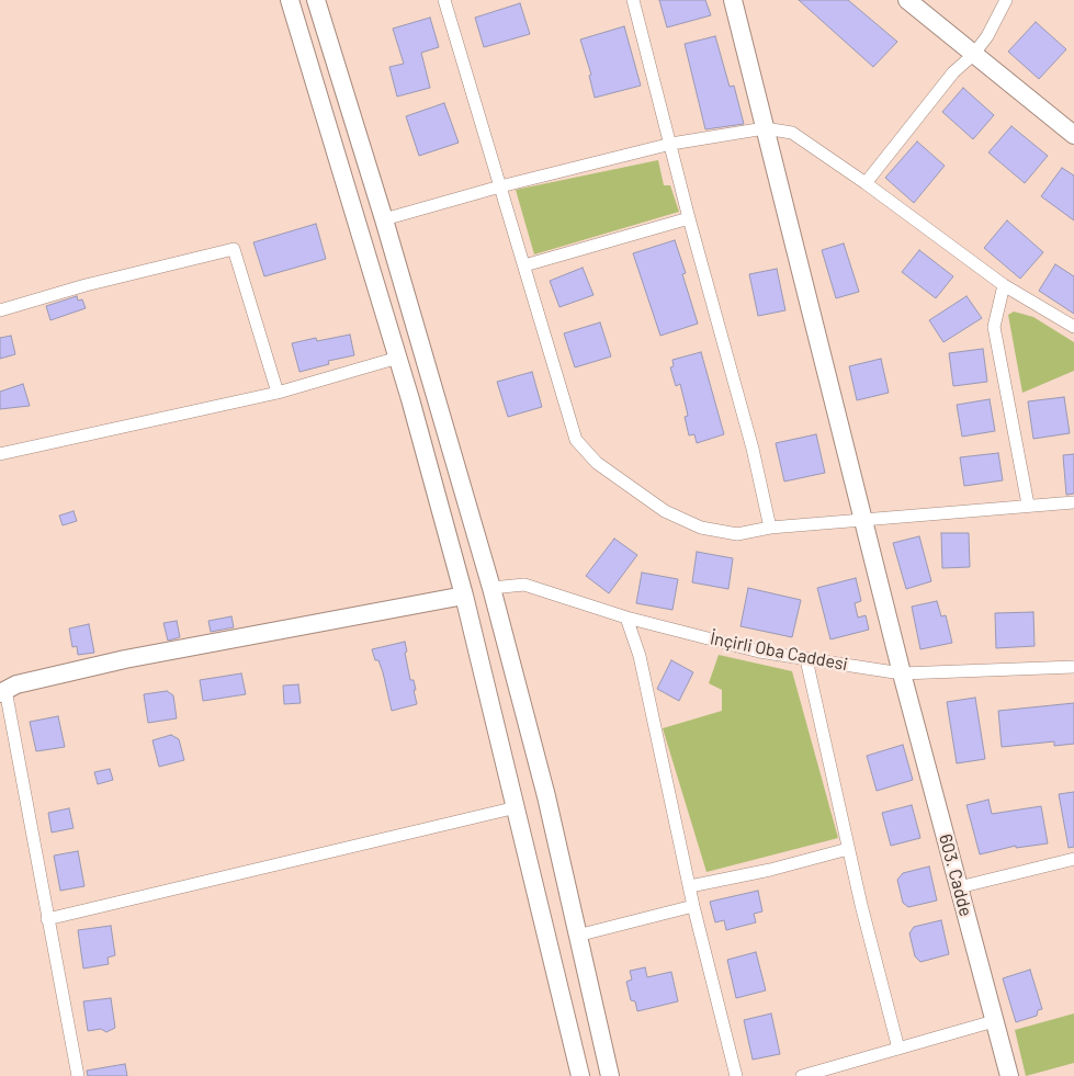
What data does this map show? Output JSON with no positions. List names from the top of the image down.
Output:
{
  "streets": {
    "main road": ["603. Cadde"],
    "street": ["İnçirli Oba Caddesi"]
  },
  "crossings": [
    ["İnçirli Oba Caddesi", "603. Cadde"]
  ]
}
